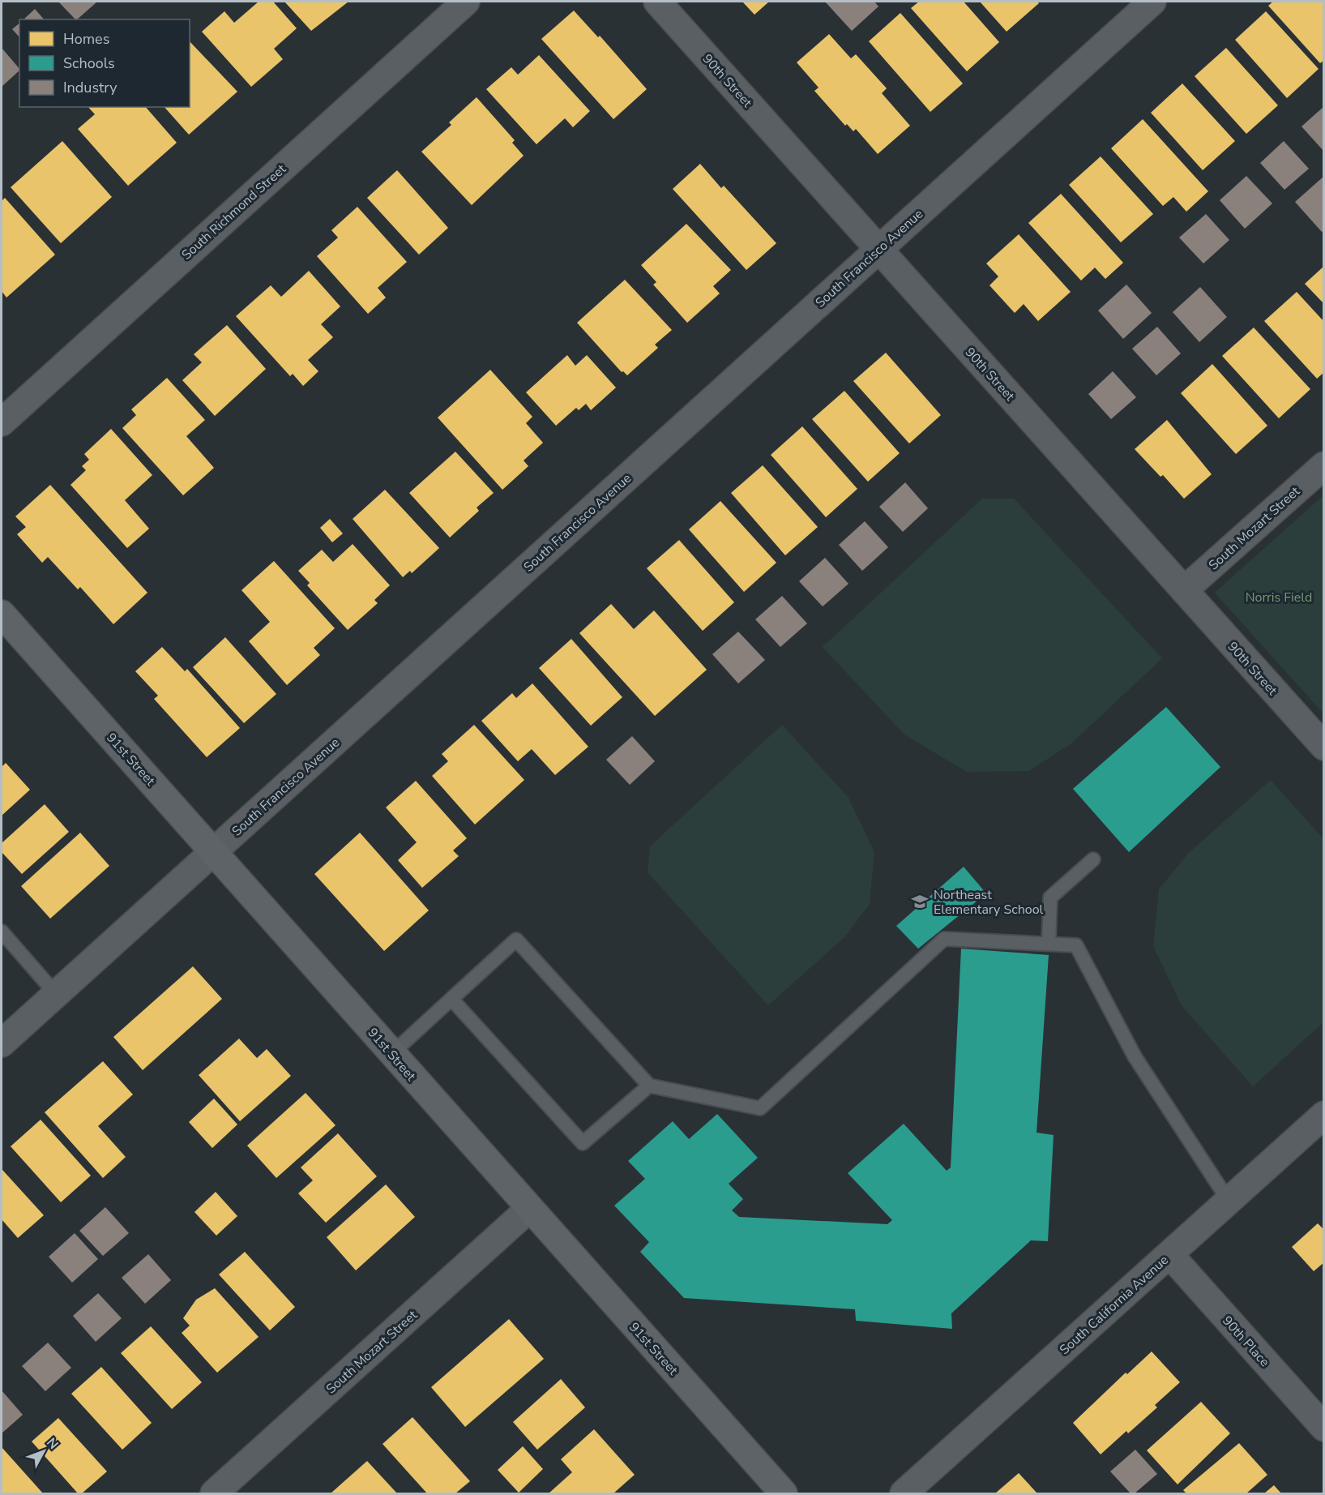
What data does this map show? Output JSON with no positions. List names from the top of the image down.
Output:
{
  "streets": {
    "street": [
      "90th Street",
      "South Richmond Street",
      "South Francisco Avenue",
      "South Mozart Street",
      "91st Street",
      "South California Avenue",
      "90th Place"
    ]
  },
  "crossings": [
    ["90th Street", "South Francisco Avenue"],
    ["90th Street", "South Mozart Street"],
    ["South Francisco Avenue", "91st Street"],
    ["South Mozart Street", "91st Street"],
    ["South California Avenue", "90th Place"]
  ],
  "parks": ["Norris Field"],
  "places": {
    "school or university": ["Northeast Elementary School"]
  },
  "legend": ["Homes", "Schools", "Industry"],
  "north": "top right"
}
